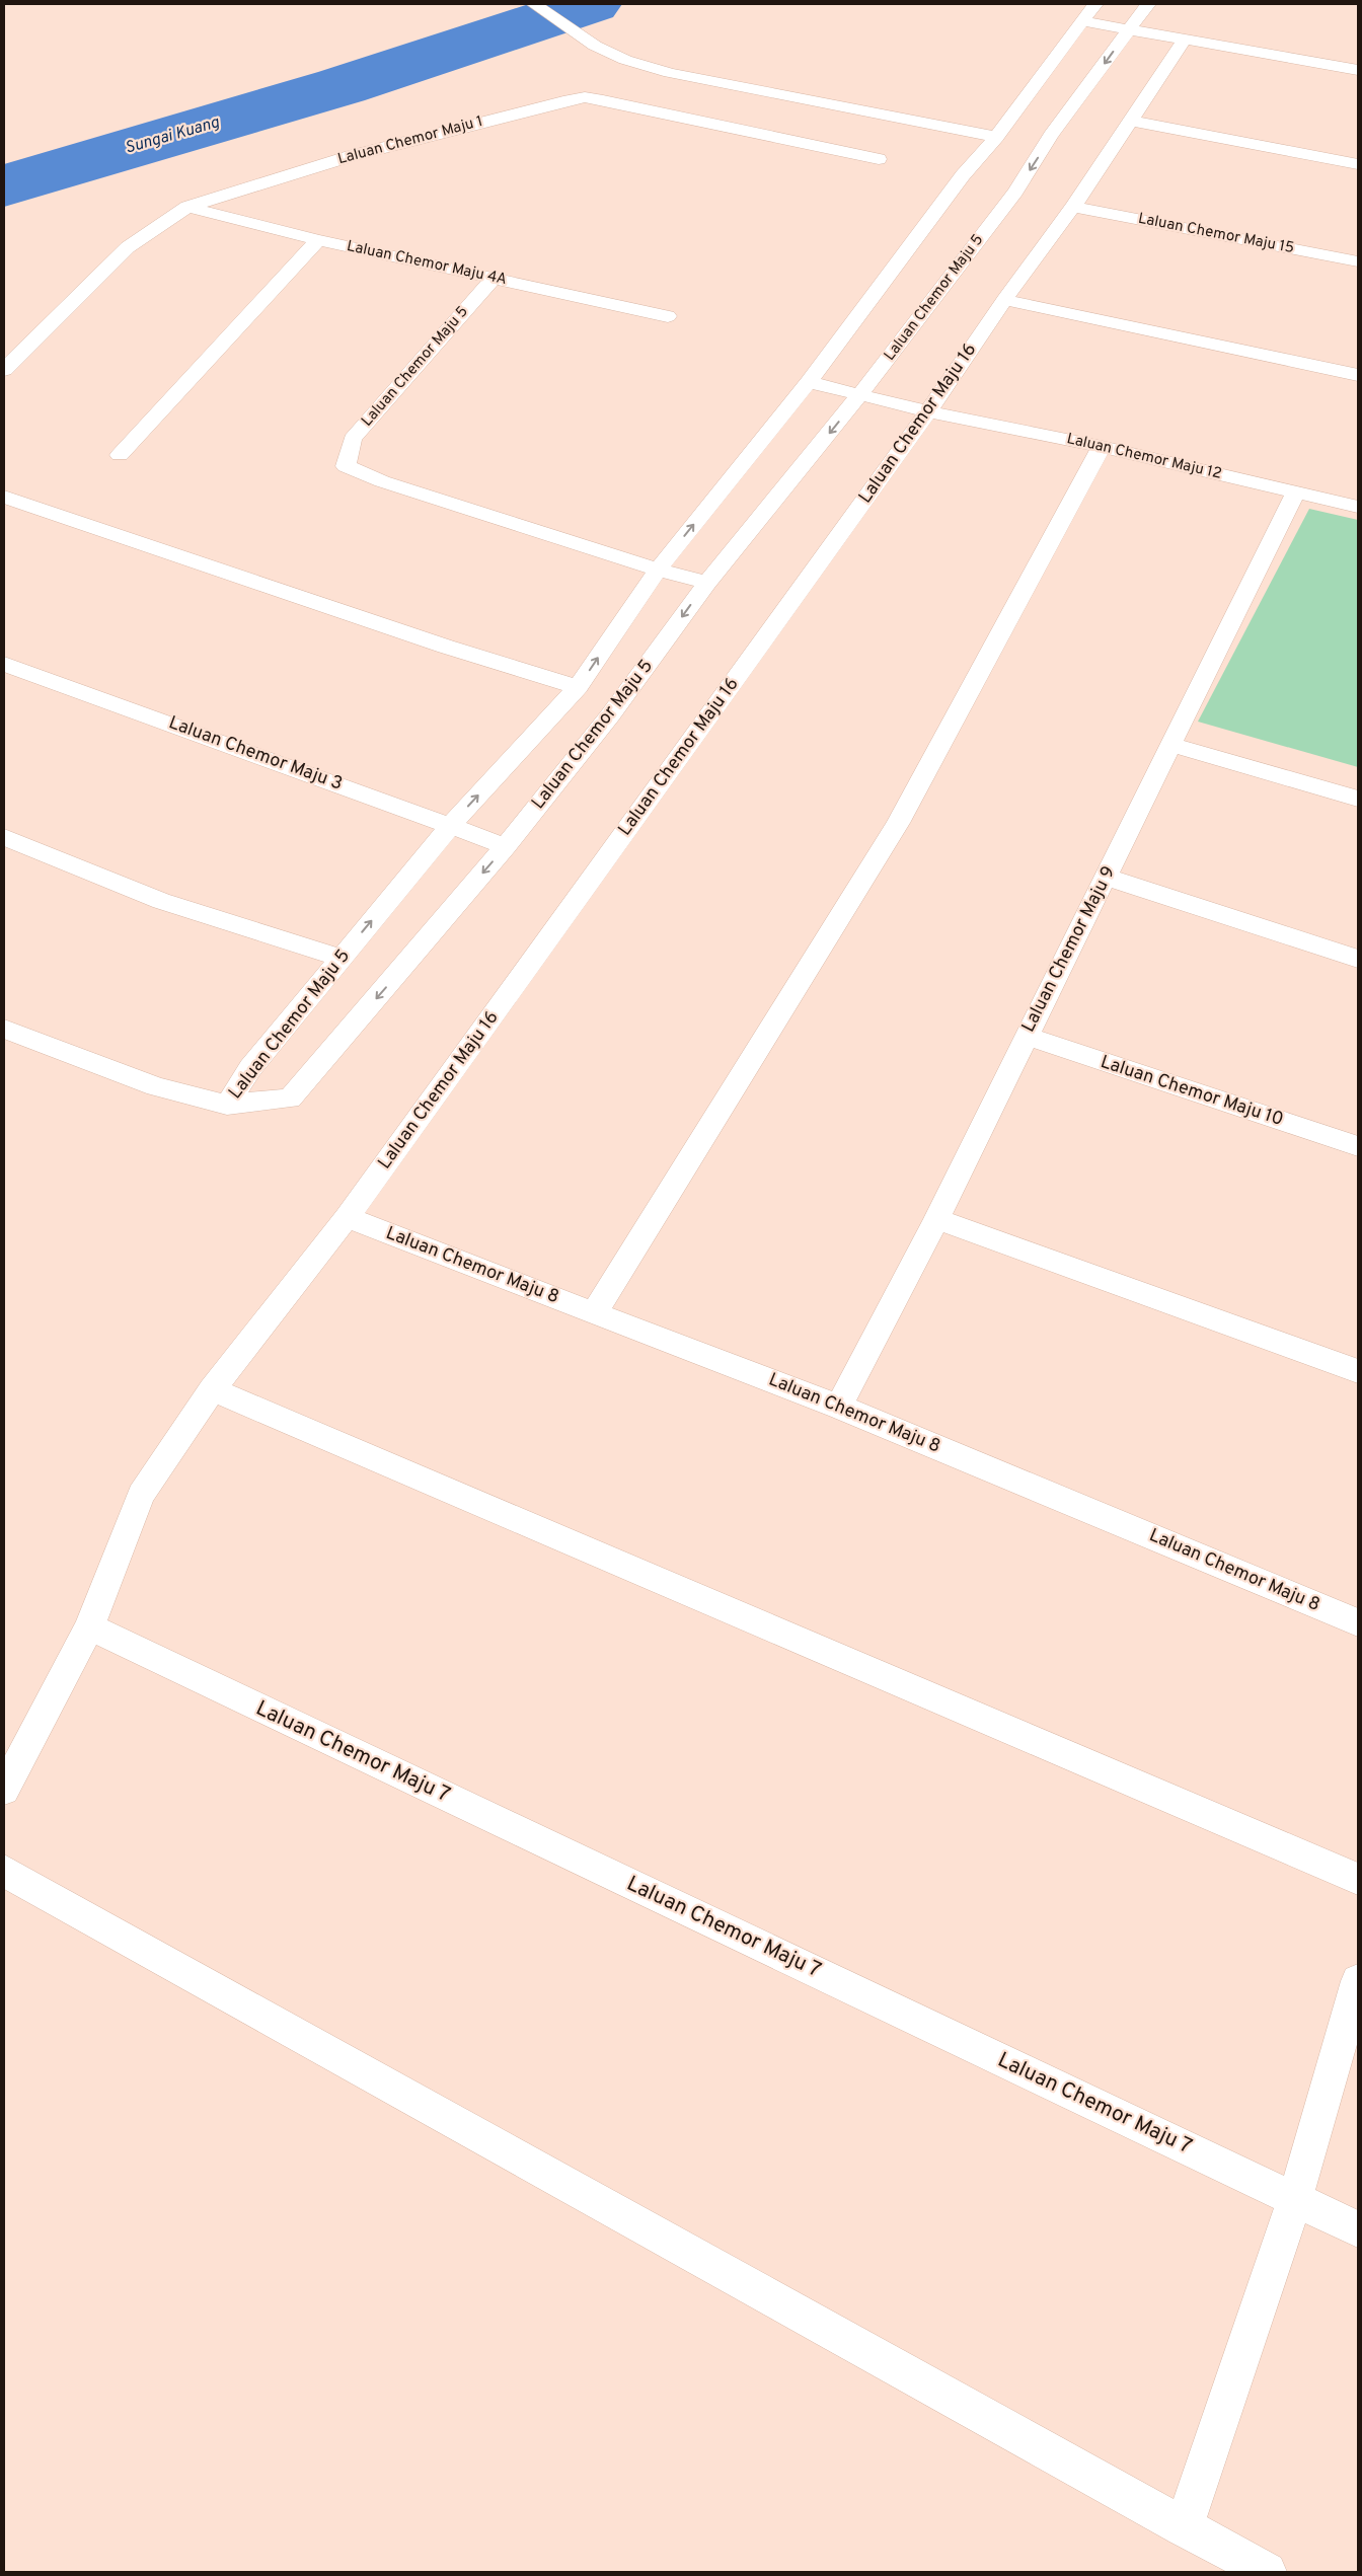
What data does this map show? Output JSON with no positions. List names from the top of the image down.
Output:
{
  "streets": {
    "street": [
      "Laluan Chemor Maju 1",
      "Laluan Chemor Maju 15",
      "Laluan Chemor Maju 4A",
      "Laluan Chemor Maju 5",
      "Laluan Chemor Maju 16",
      "Laluan Chemor Maju 12",
      "Laluan Chemor Maju 3",
      "Laluan Chemor Maju 9",
      "Laluan Chemor Maju 10",
      "Laluan Chemor Maju 8",
      "Laluan Chemor Maju 7"
    ]
  },
  "crossings": [
    ["Laluan Chemor Maju 1", "Laluan Chemor Maju 4A"],
    ["Laluan Chemor Maju 15", "Laluan Chemor Maju 16"],
    ["Laluan Chemor Maju 4A", "Laluan Chemor Maju 5"],
    ["Laluan Chemor Maju 5", "Laluan Chemor Maju 12"],
    ["Laluan Chemor Maju 5", "Laluan Chemor Maju 3"],
    ["Laluan Chemor Maju 16", "Laluan Chemor Maju 12"],
    ["Laluan Chemor Maju 16", "Laluan Chemor Maju 8"],
    ["Laluan Chemor Maju 16", "Laluan Chemor Maju 7"],
    ["Laluan Chemor Maju 12", "Laluan Chemor Maju 9"],
    ["Laluan Chemor Maju 9", "Laluan Chemor Maju 10"],
    ["Laluan Chemor Maju 9", "Laluan Chemor Maju 8"]
  ],
  "water": ["Sungai Kuang"]
}
